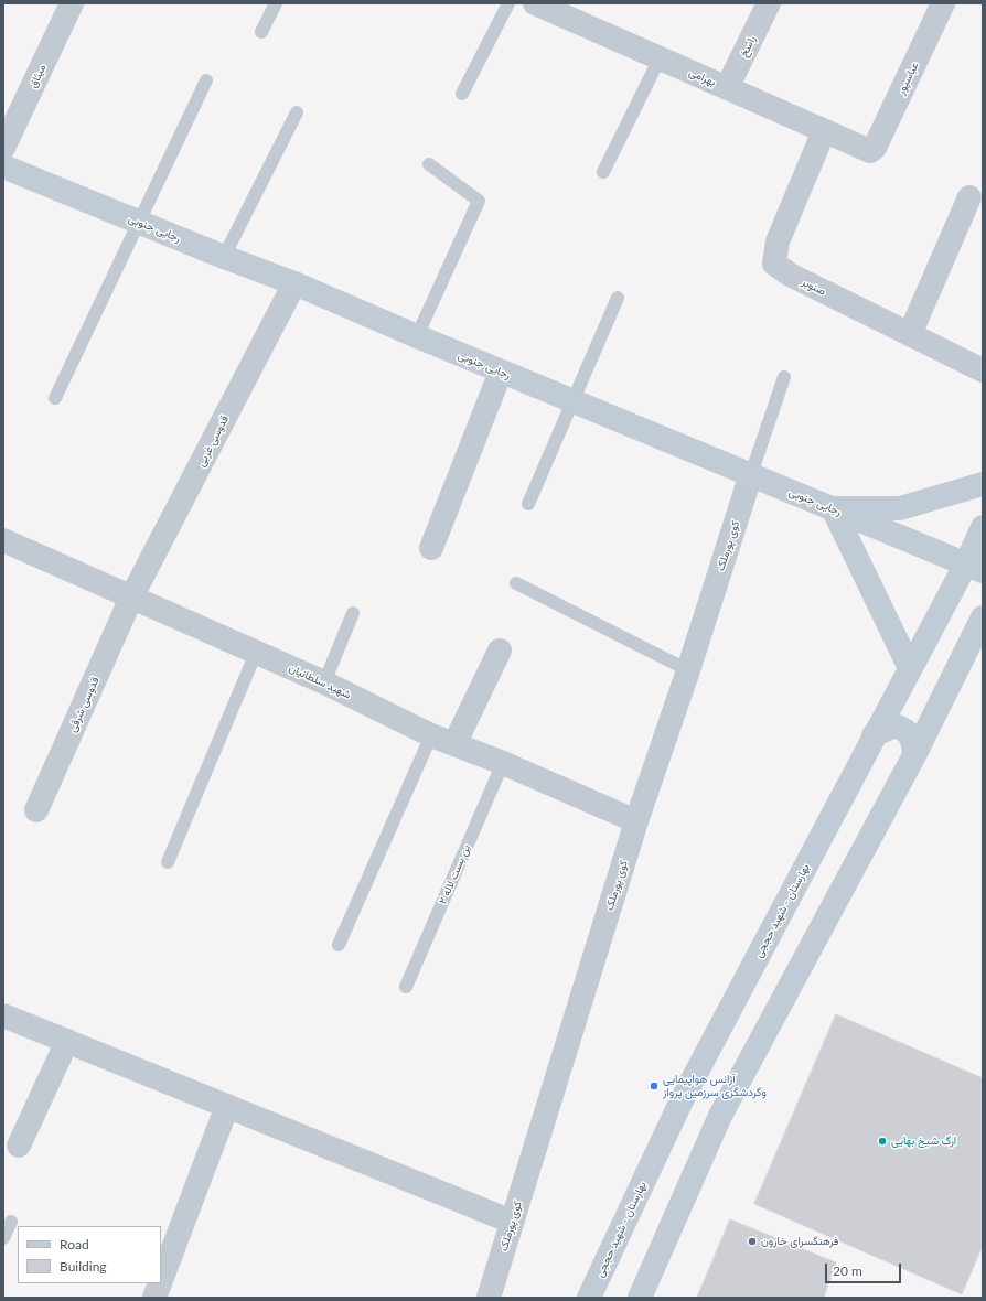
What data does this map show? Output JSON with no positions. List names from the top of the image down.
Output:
{
  "streets": {
    "main road": ["رجایی جنوبی", "بهارستان - شهید حججی"],
    "street": [
      "راسخ",
      "میثاق",
      "بهرامی",
      "عباسپور",
      "صنوبر",
      "قدوسی غربی",
      "کوی پورملک",
      "شهید سلطانیان",
      "قدوسی شرقی"
    ],
    "lane": ["بن بست لاله ۲"]
  },
  "crossings": [
    ["راسخ", "بهرامی"],
    ["بهرامی", "عباسپور"],
    ["بهرامی", "صنوبر"],
    ["رجایی جنوبی", "قدوسی غربی"],
    ["رجایی جنوبی", "کوی پورملک"],
    ["رجایی جنوبی", "بهارستان - شهید حججی"],
    ["قدوسی غربی", "شهید سلطانیان"],
    ["قدوسی غربی", "قدوسی شرقی"],
    ["کوی پورملک", "شهید سلطانیان"],
    ["شهید سلطانیان", "قدوسی شرقی"],
    ["شهید سلطانیان", "بن بست لاله ۲"]
  ],
  "places": ["آژانس هواپیمایی و‌گردشگری سرزمین پرواز", "ارگ شیخ بهایی", "فرهنگسرای خارون"],
  "legend": ["Road", "Building"],
  "scale_bar": "20 m"
}
